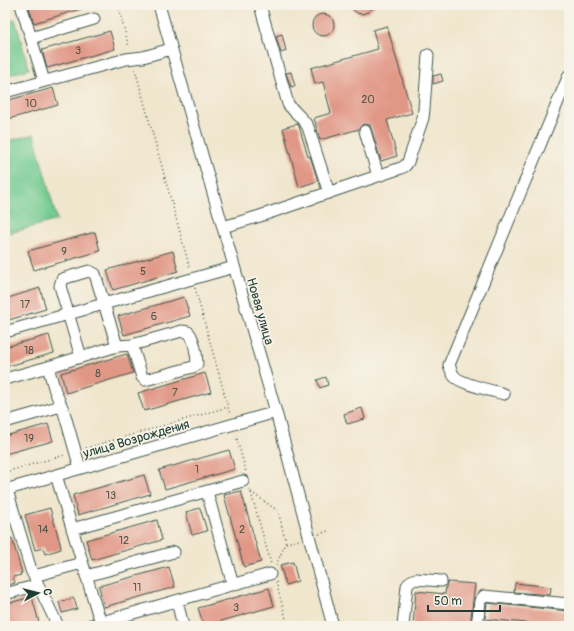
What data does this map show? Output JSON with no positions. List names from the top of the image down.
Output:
{
  "streets": {
    "street": ["Новая улица", "улица Возрождения"]
  },
  "crossings": [
    ["Новая улица", "улица Возрождения"]
  ],
  "house_numbers": [
    "3",
    "20",
    "10",
    "9",
    "5",
    "17",
    "6",
    "18",
    "8",
    "7",
    "19",
    "1",
    "13",
    "14",
    "2",
    "12",
    "11",
    "3"
  ],
  "scale_bar": "50 m",
  "north": "right"
}
